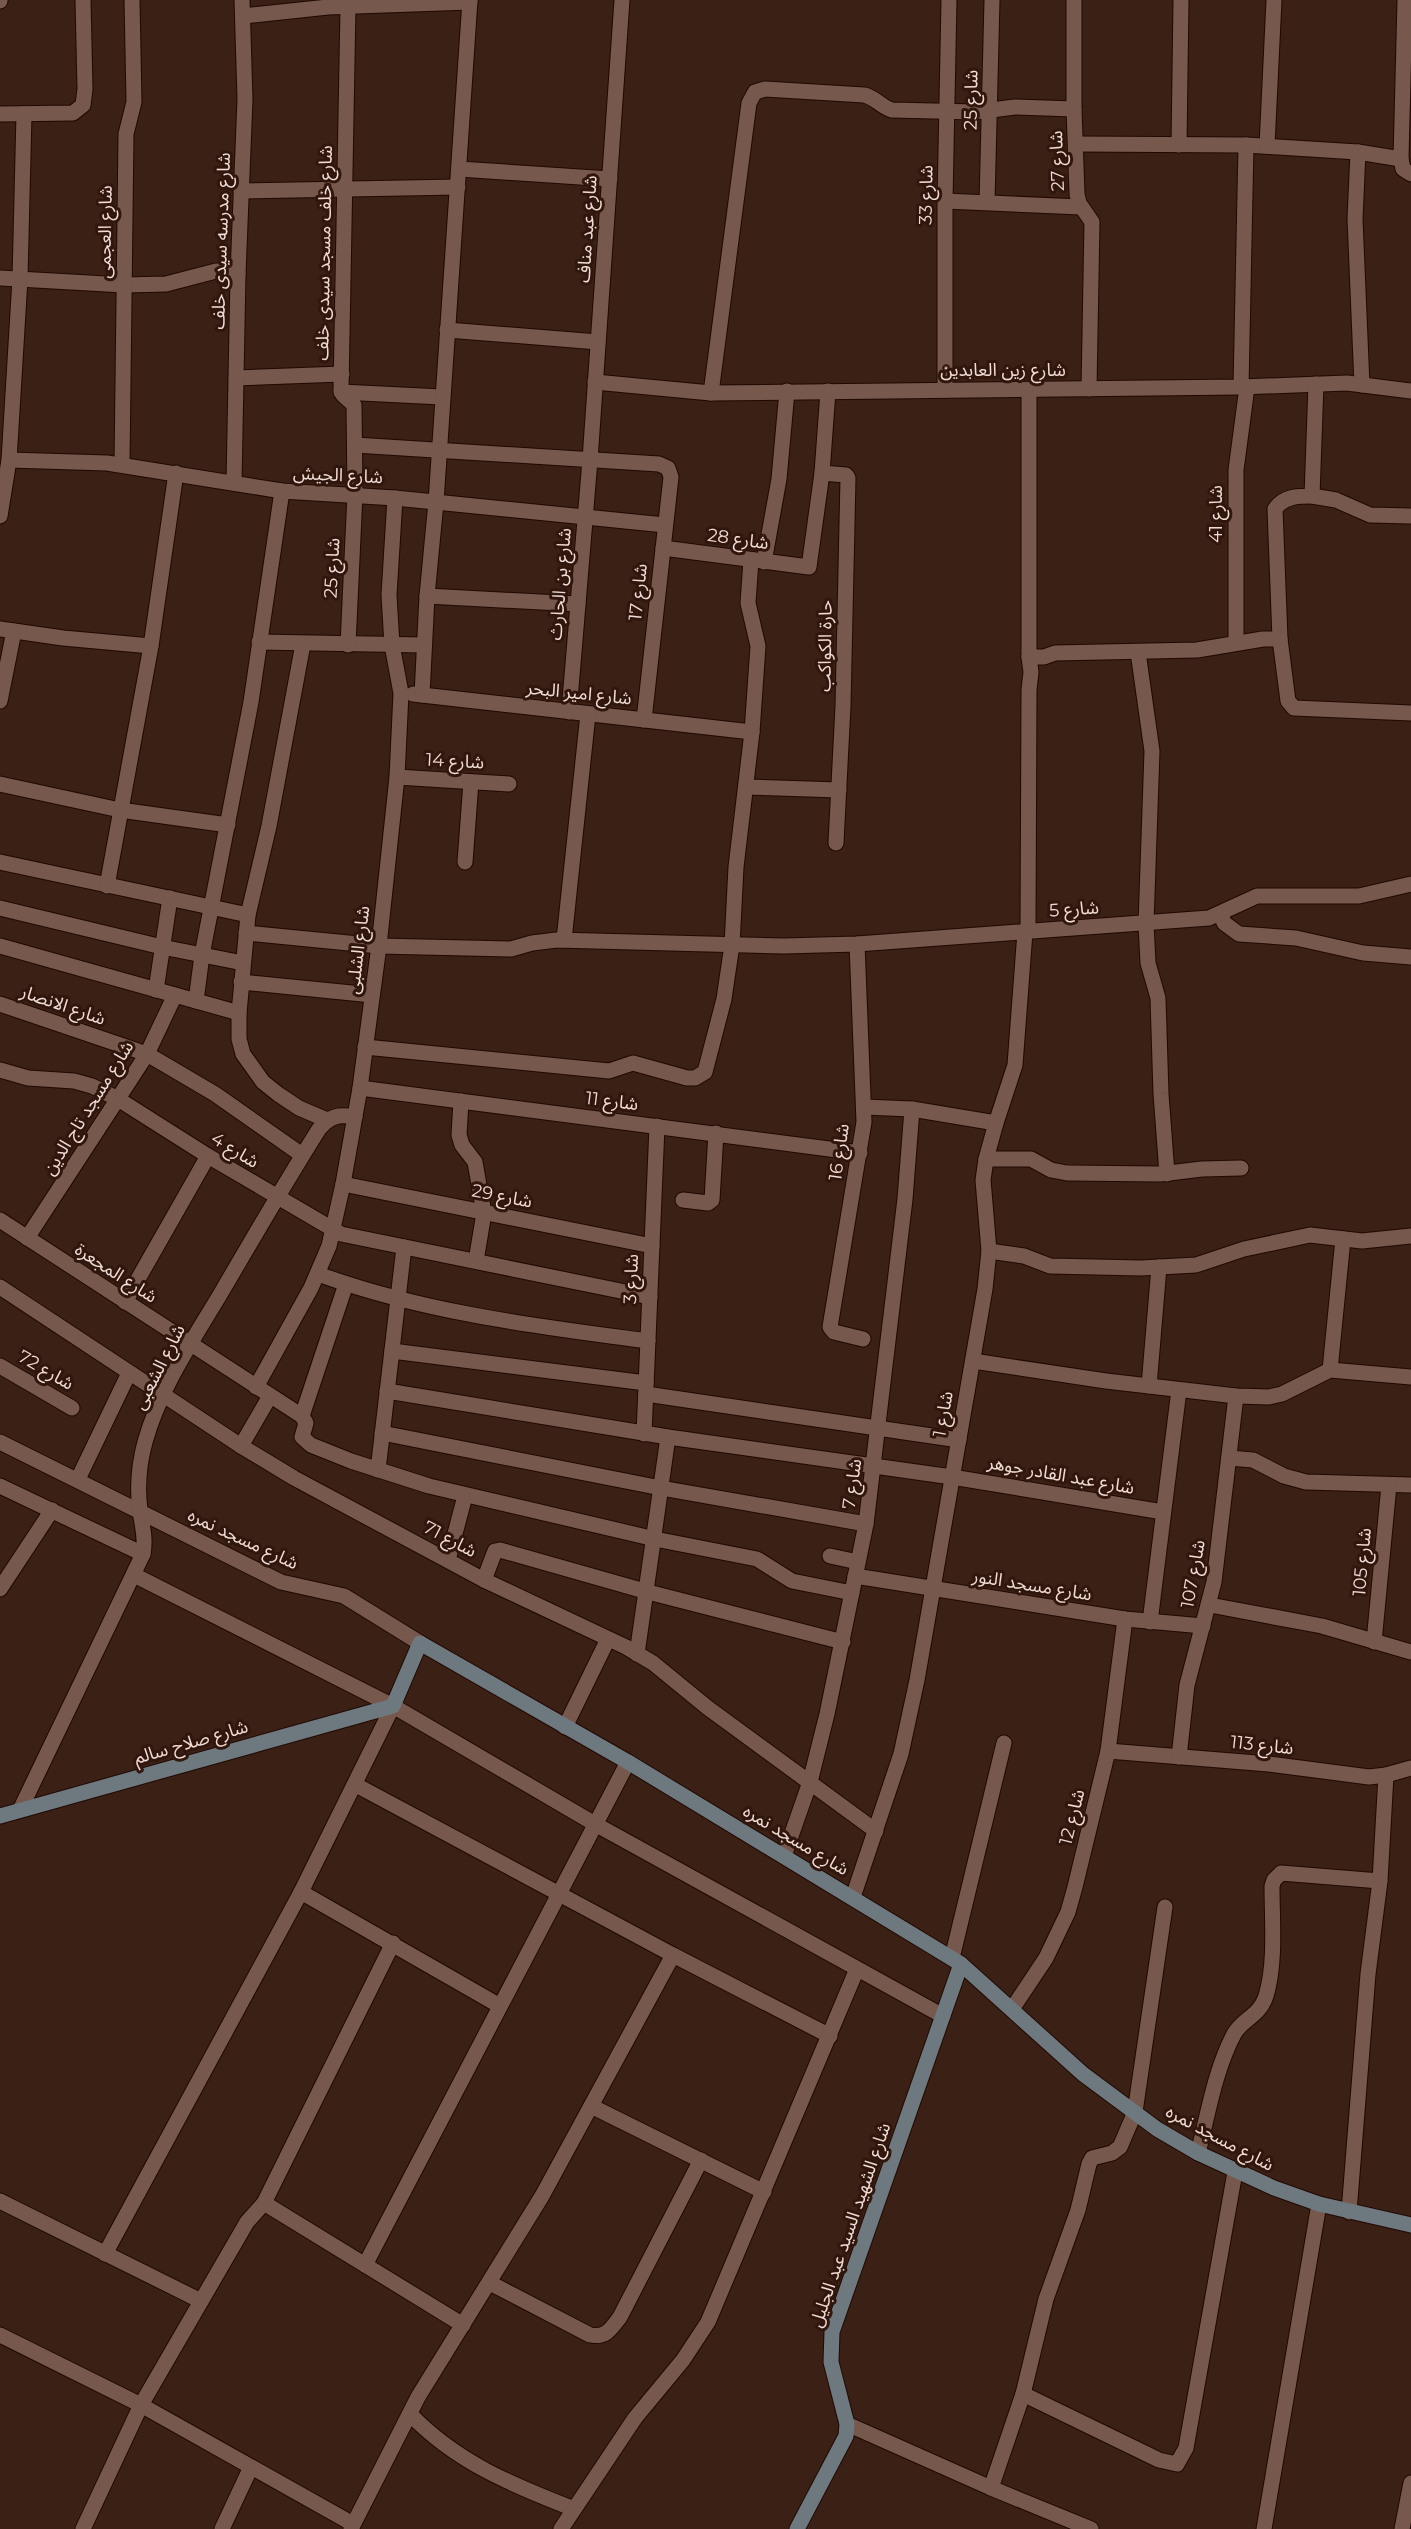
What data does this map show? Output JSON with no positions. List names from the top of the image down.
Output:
{
  "streets": {
    "street": [
      "شارع 25",
      "شارع 27",
      "شارع 33",
      "شارع عبد مناف",
      "شارع العجمى",
      "شارع مدرسه سيدى خلف",
      "شارع خلف مسجد سيدى خلف",
      "شارع زين العابدين",
      "شارع الجيش",
      "شارع 41",
      "شارع 28",
      "شارع بن الحارث",
      "شارع 17",
      "حارة الكواكب",
      "شارع امير البحر",
      "شارع 14",
      "شارع 5",
      "شارع الشلبى",
      "شارع الانصار",
      "شارع 11",
      "شارع مسجد تاج الدين",
      "شارع 4",
      "شارع 16",
      "شارع 29",
      "شارع المجعرة",
      "شارع 3",
      "شارع الشعبى",
      "شارع 72",
      "شارع 1",
      "شارع عبد القادر جوهر",
      "شارع 7",
      "شارع مسجد نمره",
      "شارع 71",
      "شارع 105",
      "شارع 107",
      "شارع مسجد النور",
      "شارع صلاح سالم",
      "شارع 113",
      "شارع 12",
      "شارع الشهيد السيد عبد الجليل"
    ]
  },
  "crossings": [
    ["شارع 25", "شارع الجيش"],
    ["شارع 27", "شارع زين العابدين"],
    ["شارع 33", "شارع زين العابدين"],
    ["شارع عبد مناف", "شارع زين العابدين"],
    ["شارع عبد مناف", "شارع بن الحارث"],
    ["شارع عبد مناف", "شارع 17"],
    ["شارع العجمى", "شارع الجيش"],
    ["شارع مدرسه سيدى خلف", "شارع الجيش"],
    ["شارع زين العابدين", "شارع 41"],
    ["شارع زين العابدين", "شارع 1"],
    ["شارع الجيش", "شارع بن الحارث"],
    ["شارع الجيش", "شارع 17"],
    ["شارع الجيش", "شارع الشلبى"],
    ["شارع 28", "شارع 17"],
    ["شارع 28", "حارة الكواكب"],
    ["شارع بن الحارث", "شارع 17"],
    ["شارع بن الحارث", "شارع امير البحر"],
    ["شارع 17", "شارع امير البحر"],
    ["شارع امير البحر", "شارع الشلبى"],
    ["شارع 14", "شارع الشلبى"],
    ["شارع 5", "شارع الشلبى"],
    ["شارع 5", "شارع 16"],
    ["شارع 5", "شارع 1"],
    ["شارع الشلبى", "شارع 11"],
    ["شارع الشلبى", "شارع 4"],
    ["شارع الشلبى", "شارع 29"],
    ["شارع الشلبى", "شارع المجعرة"],
    ["شارع الانصار", "شارع مسجد تاج الدين"],
    ["شارع الانصار", "شارع الشعبى"],
    ["شارع 11", "شارع 16"],
    ["شارع 11", "شارع 3"],
    ["شارع مسجد تاج الدين", "شارع 4"],
    ["شارع مسجد تاج الدين", "شارع المجعرة"],
    ["شارع 4", "شارع 3"],
    ["شارع 4", "شارع الشعبى"],
    ["شارع 29", "شارع 3"],
    ["شارع المجعرة", "شارع الشعبى"],
    ["شارع 3", "شارع عبد القادر جوهر"],
    ["شارع الشعبى", "شارع مسجد نمره"],
    ["شارع الشعبى", "شارع 71"],
    ["شارع الشعبى", "شارع صلاح سالم"],
    ["شارع 1", "شارع عبد القادر جوهر"],
    ["شارع 1", "شارع مسجد نمره"],
    ["شارع 1", "شارع 71"],
    ["شارع 1", "شارع مسجد النور"],
    ["شارع عبد القادر جوهر", "شارع 7"],
    ["شارع 7", "شارع مسجد نمره"],
    ["شارع 7", "شارع 71"],
    ["شارع 7", "شارع مسجد النور"],
    ["شارع مسجد نمره", "شارع 12"],
    ["شارع مسجد نمره", "شارع الشهيد السيد عبد الجليل"],
    ["شارع 107", "شارع مسجد النور"],
    ["شارع 107", "شارع 113"],
    ["شارع مسجد النور", "شارع 12"],
    ["شارع 113", "شارع 12"]
  ]
}
